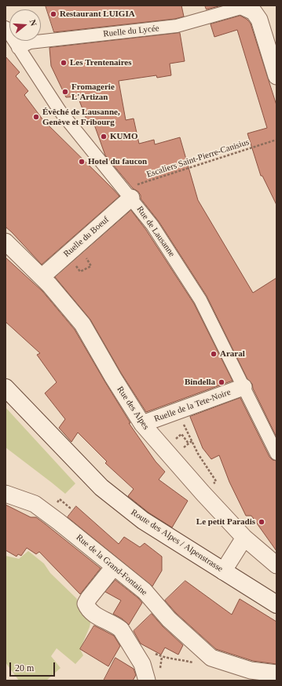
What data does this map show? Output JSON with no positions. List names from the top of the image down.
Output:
{
  "streets": {
    "main road": ["Route des Alpes / Alpenstrasse"],
    "street": [
      "Ruelle du Lycée",
      "Rue de Lausanne",
      "Ruelle du Boeuf",
      "Ruelle de la Tete-Noire",
      "Rue des Alpes",
      "Rue de la Grand-Fontaine"
    ],
    "path": ["Escaliers Saint-Pierre-Canisius"]
  },
  "crossings": [
    ["Ruelle du Lycée", "Rue de Lausanne"],
    ["Escaliers Saint-Pierre-Canisius", "Rue de Lausanne"],
    ["Escaliers Saint-Pierre-Canisius", "Ruelle du Boeuf"],
    ["Rue de Lausanne", "Ruelle du Boeuf"],
    ["Rue de Lausanne", "Ruelle de la Tete-Noire"],
    ["Ruelle du Boeuf", "Rue des Alpes"],
    ["Ruelle de la Tete-Noire", "Rue des Alpes"]
  ],
  "places": [
    "Restaurant LUIGIA",
    "Les Trentenaires",
    "Fromagerie L'Artizan",
    "Évêché de Lausanne, Genève et Fribourg",
    "KUMO",
    "Hotel du faucon",
    "Araral",
    "Bindella",
    "Le petit Paradis"
  ],
  "scale_bar": "20 m",
  "north": "right"
}
